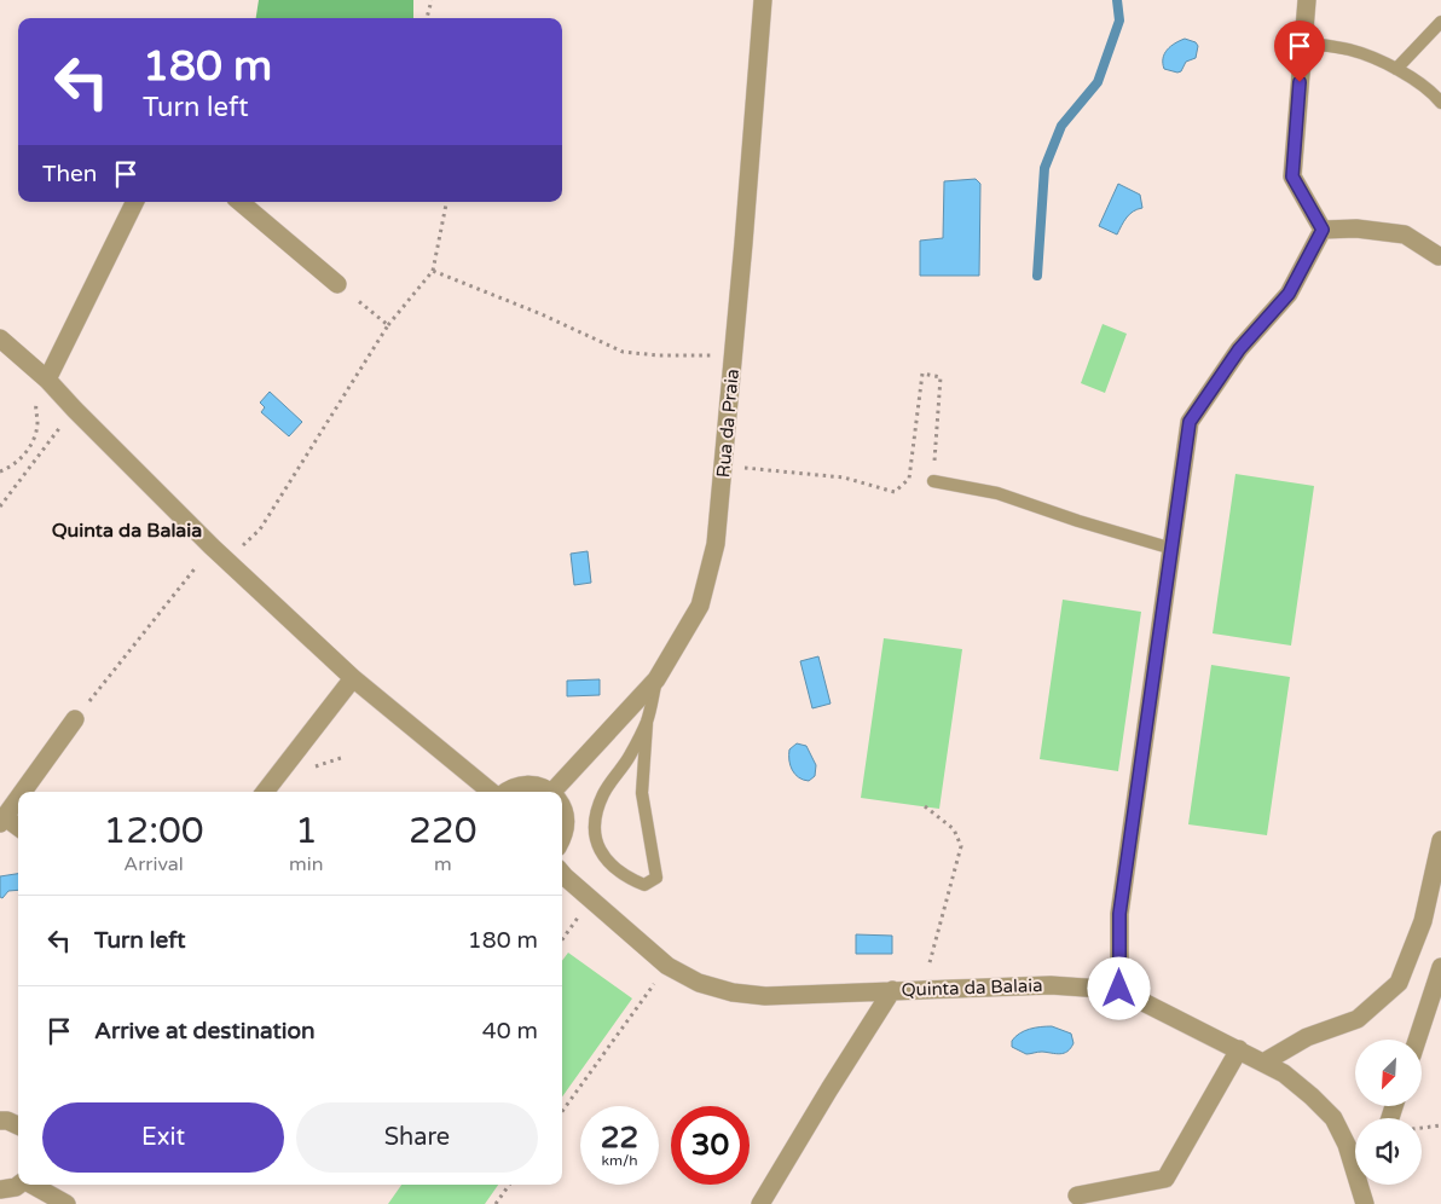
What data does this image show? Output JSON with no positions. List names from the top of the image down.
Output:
{
  "streets": {
    "street": ["Rua da Praia", "Quinta da Balaia"]
  },
  "districts": ["Quinta da Balaia"],
  "north": "bottom left",
  "page": {
    "turn": ["180 m", "Turn left"],
    "then": "Then",
    "eta": [
      "12:00",
      "Arrival",
      "1",
      "min",
      "220",
      "m"
    ],
    "list": [
      {
        "name": "Turn left",
        "value": "180 m"
      },
      {
        "name": "Arrive at destination",
        "value": "40 m"
      }
    ],
    "buttons": ["Exit", "Share"],
    "speed": "22 km/h",
    "limit": "30"
  }
}
